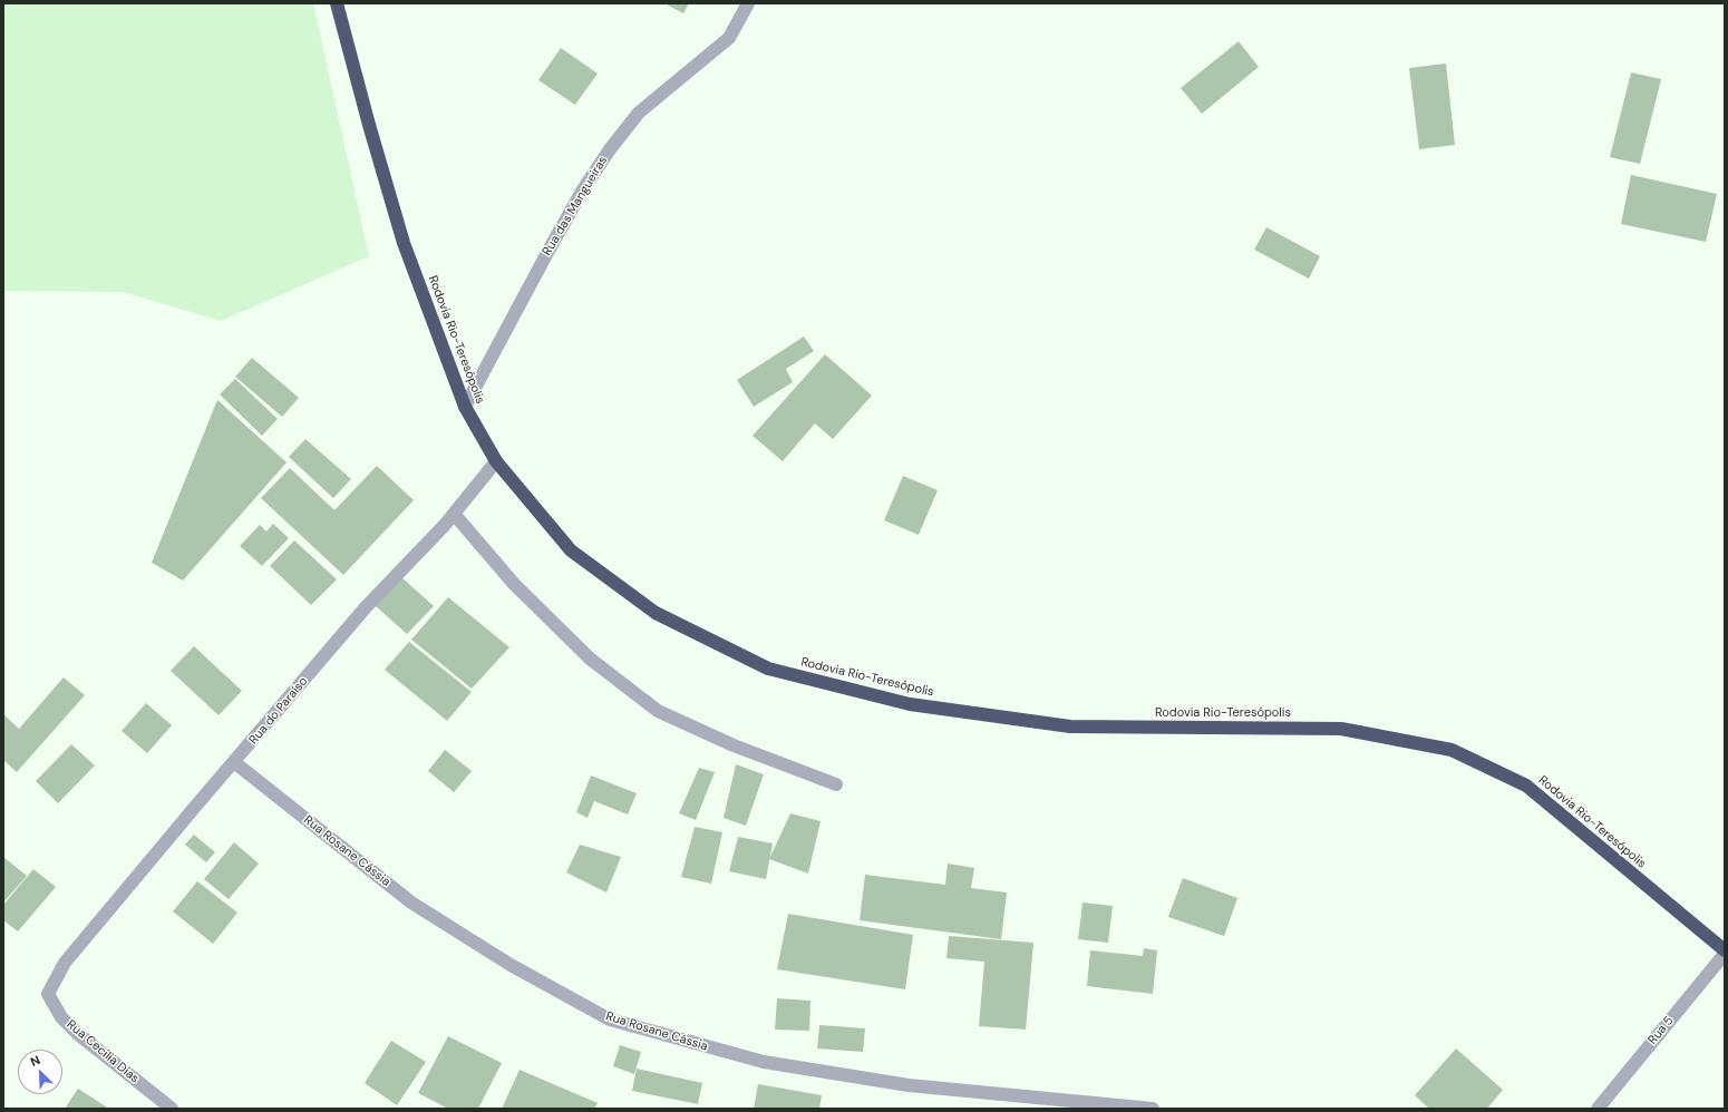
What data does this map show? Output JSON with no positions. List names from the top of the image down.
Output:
{
  "streets": {
    "highway": ["Rodovia Rio-Teresópolis"],
    "street": [
      "Rua das Mangueiras",
      "Rua do Paraíso",
      "Rua Rosane Cássia",
      "Rua 5",
      "Rua Cecilia Dias"
    ]
  },
  "crossings": [
    ["Rua das Mangueiras", "Rodovia Rio-Teresópolis"],
    ["Rodovia Rio-Teresópolis", "Rua do Paraíso"],
    ["Rodovia Rio-Teresópolis", "Rua 5"],
    ["Rua do Paraíso", "Rua Rosane Cássia"],
    ["Rua do Paraíso", "Rua Cecilia Dias"]
  ],
  "north": "top left"
}
